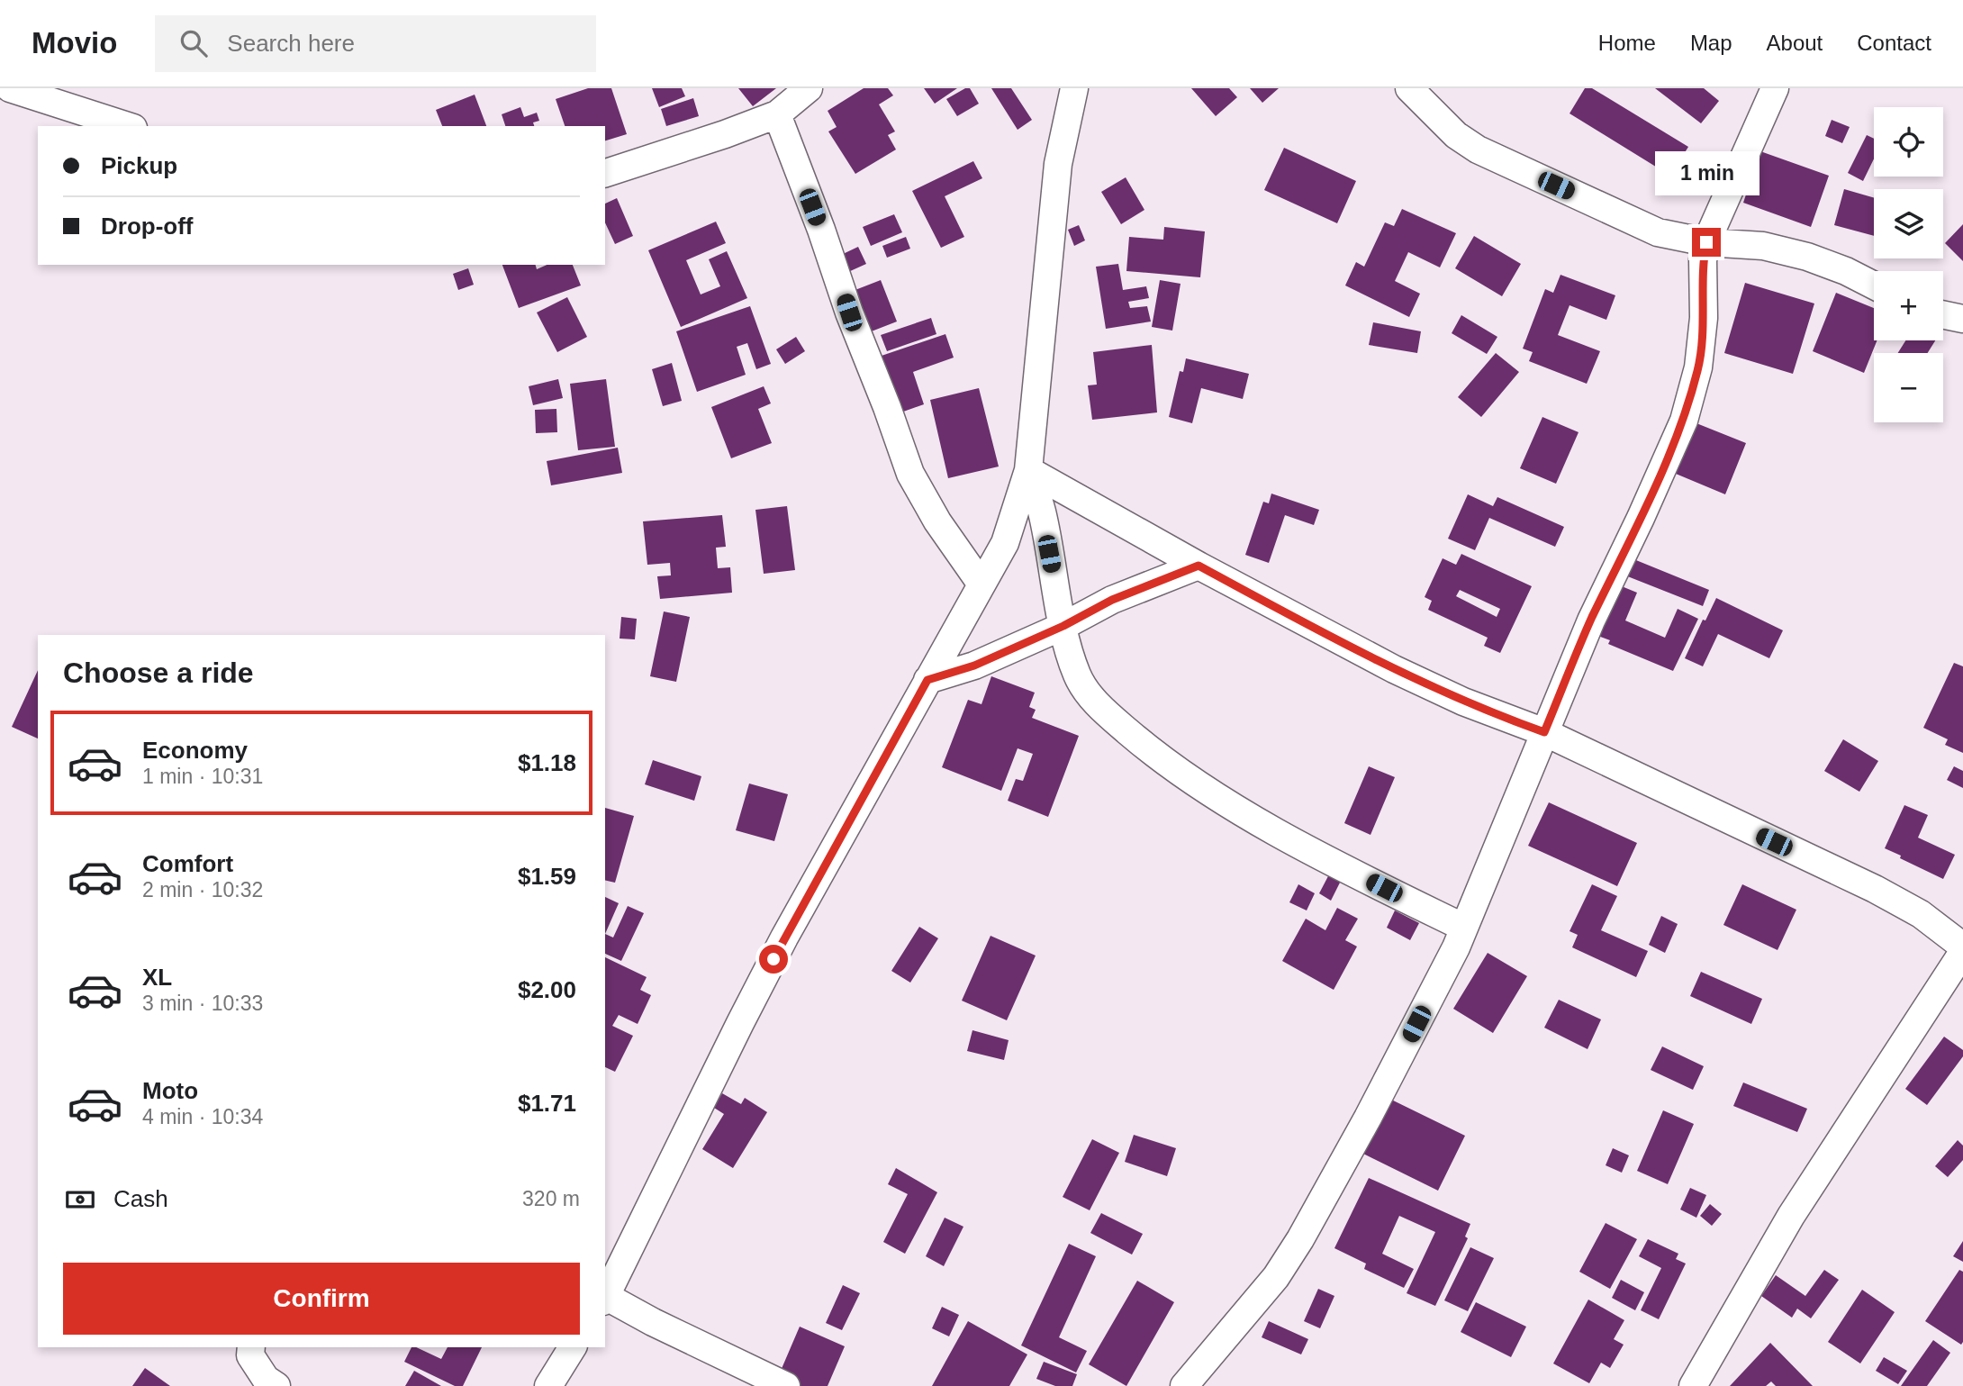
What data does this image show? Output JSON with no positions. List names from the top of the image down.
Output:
{
  "page": {
    "header": "Movio",
    "search": "Search here",
    "nav": [
      "Home",
      "Map",
      "About",
      "Contact"
    ],
    "map_buttons": ["+", "−"],
    "banner": ["Pickup", "Drop-off"],
    "bubble": "1 min",
    "heading": "Choose a ride",
    "list": [
      {
        "name": "Economy",
        "note": "1 min · 10:31",
        "value": "$1.18"
      },
      {
        "name": "Comfort",
        "note": "2 min · 10:32",
        "value": "$1.59"
      },
      {
        "name": "XL",
        "note": "3 min · 10:33",
        "value": "$2.00"
      },
      {
        "name": "Moto",
        "note": "4 min · 10:34",
        "value": "$1.71"
      }
    ],
    "pay": ["Cash", "320 m"],
    "buttons": "Confirm"
  }
}
